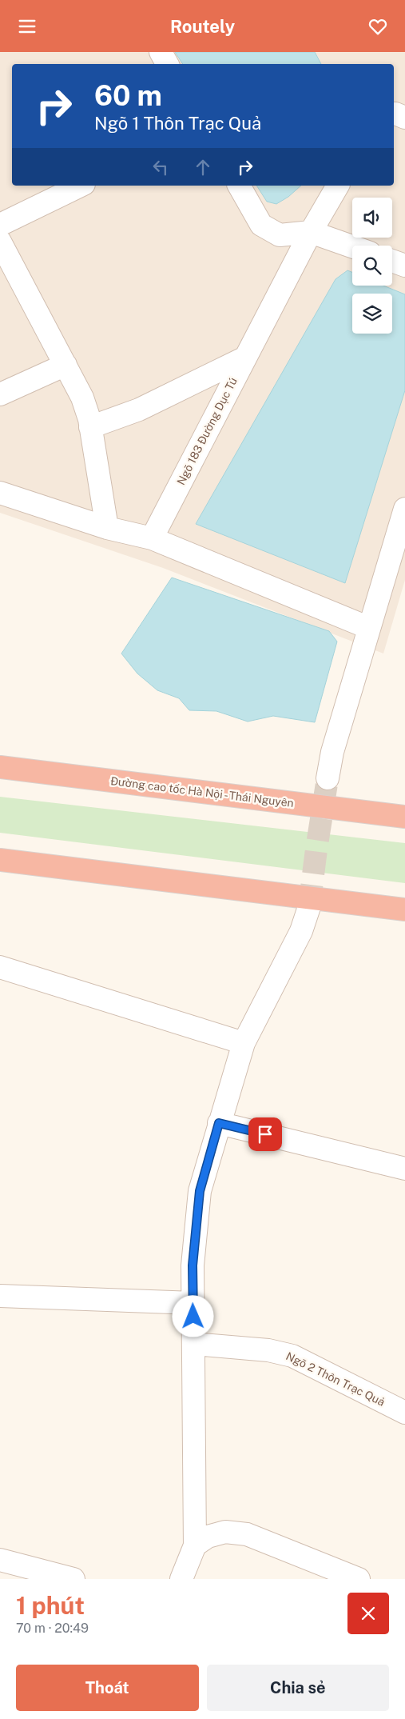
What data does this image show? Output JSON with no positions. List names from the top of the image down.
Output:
{
  "streets": {
    "highway": ["Đường cao tốc Hà Nội - Thái Nguyên"],
    "street": ["Ngõ 183 Đường Dục Tú", "Ngõ 2 Thôn Trạc Quả"]
  },
  "page": {
    "header": "Routely",
    "turn": ["60 m", "Ngõ 1 Thôn Trạc Quả"],
    "heading": ["1 phút", "70 m · 20:49"],
    "buttons": ["Thoát", "Chia sẻ"]
  }
}
